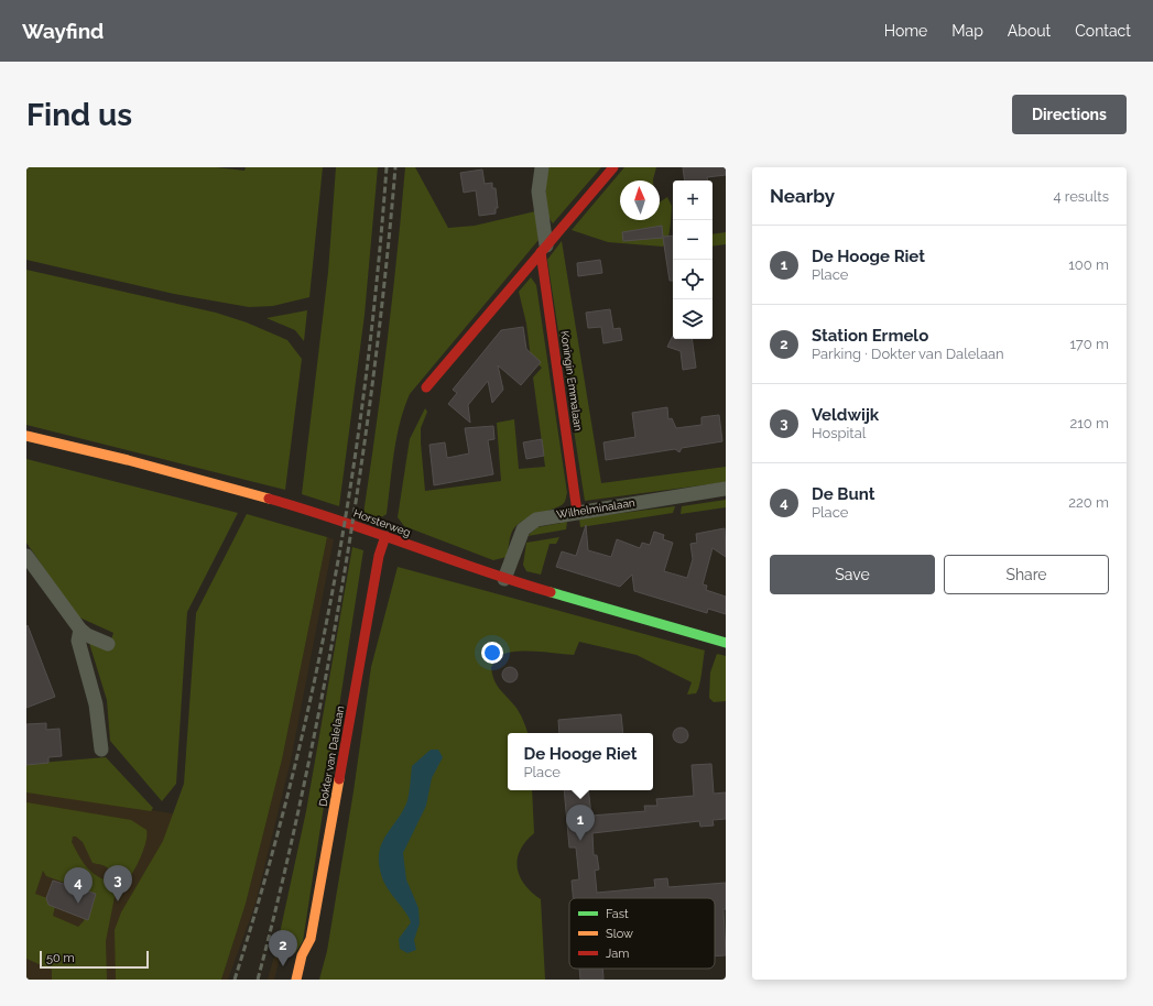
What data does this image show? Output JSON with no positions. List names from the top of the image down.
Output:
{
  "streets": {
    "street": [
      "Koningin Emmalaan",
      "Wilhelminalaan",
      "Horsterweg",
      "Dokter van Dalelaan"
    ]
  },
  "crossings": [
    ["Koningin Emmalaan", "Wilhelminalaan"],
    ["Wilhelminalaan", "Horsterweg"],
    ["Horsterweg", "Dokter van Dalelaan"]
  ],
  "legend": ["Fast", "Slow", "Jam"],
  "scale_bar": "50 m",
  "north": "top",
  "page": {
    "header": "Wayfind",
    "nav": [
      "Home",
      "Map",
      "About",
      "Contact"
    ],
    "buttons": [
      "Directions",
      ["Save", "Share"]
    ],
    "title": "Find us",
    "heading": ["Nearby", "4 results"],
    "map_buttons": ["+", "−"],
    "list": [
      {
        "mark": "1",
        "name": "De Hooge Riet",
        "note": "Place",
        "value": "100 m"
      },
      {
        "mark": "2",
        "name": "Station Ermelo",
        "note": "Parking · Dokter van Dalelaan",
        "value": "170 m"
      },
      {
        "mark": "3",
        "name": "Veldwijk",
        "note": "Hospital",
        "value": "210 m"
      },
      {
        "mark": "4",
        "name": "De Bunt",
        "note": "Place",
        "value": "220 m"
      }
    ],
    "popup": ["De Hooge Riet", "Place"],
    "pins": [
      "1",
      "3",
      "4",
      "2"
    ],
    "scale": "50 m"
  }
}
